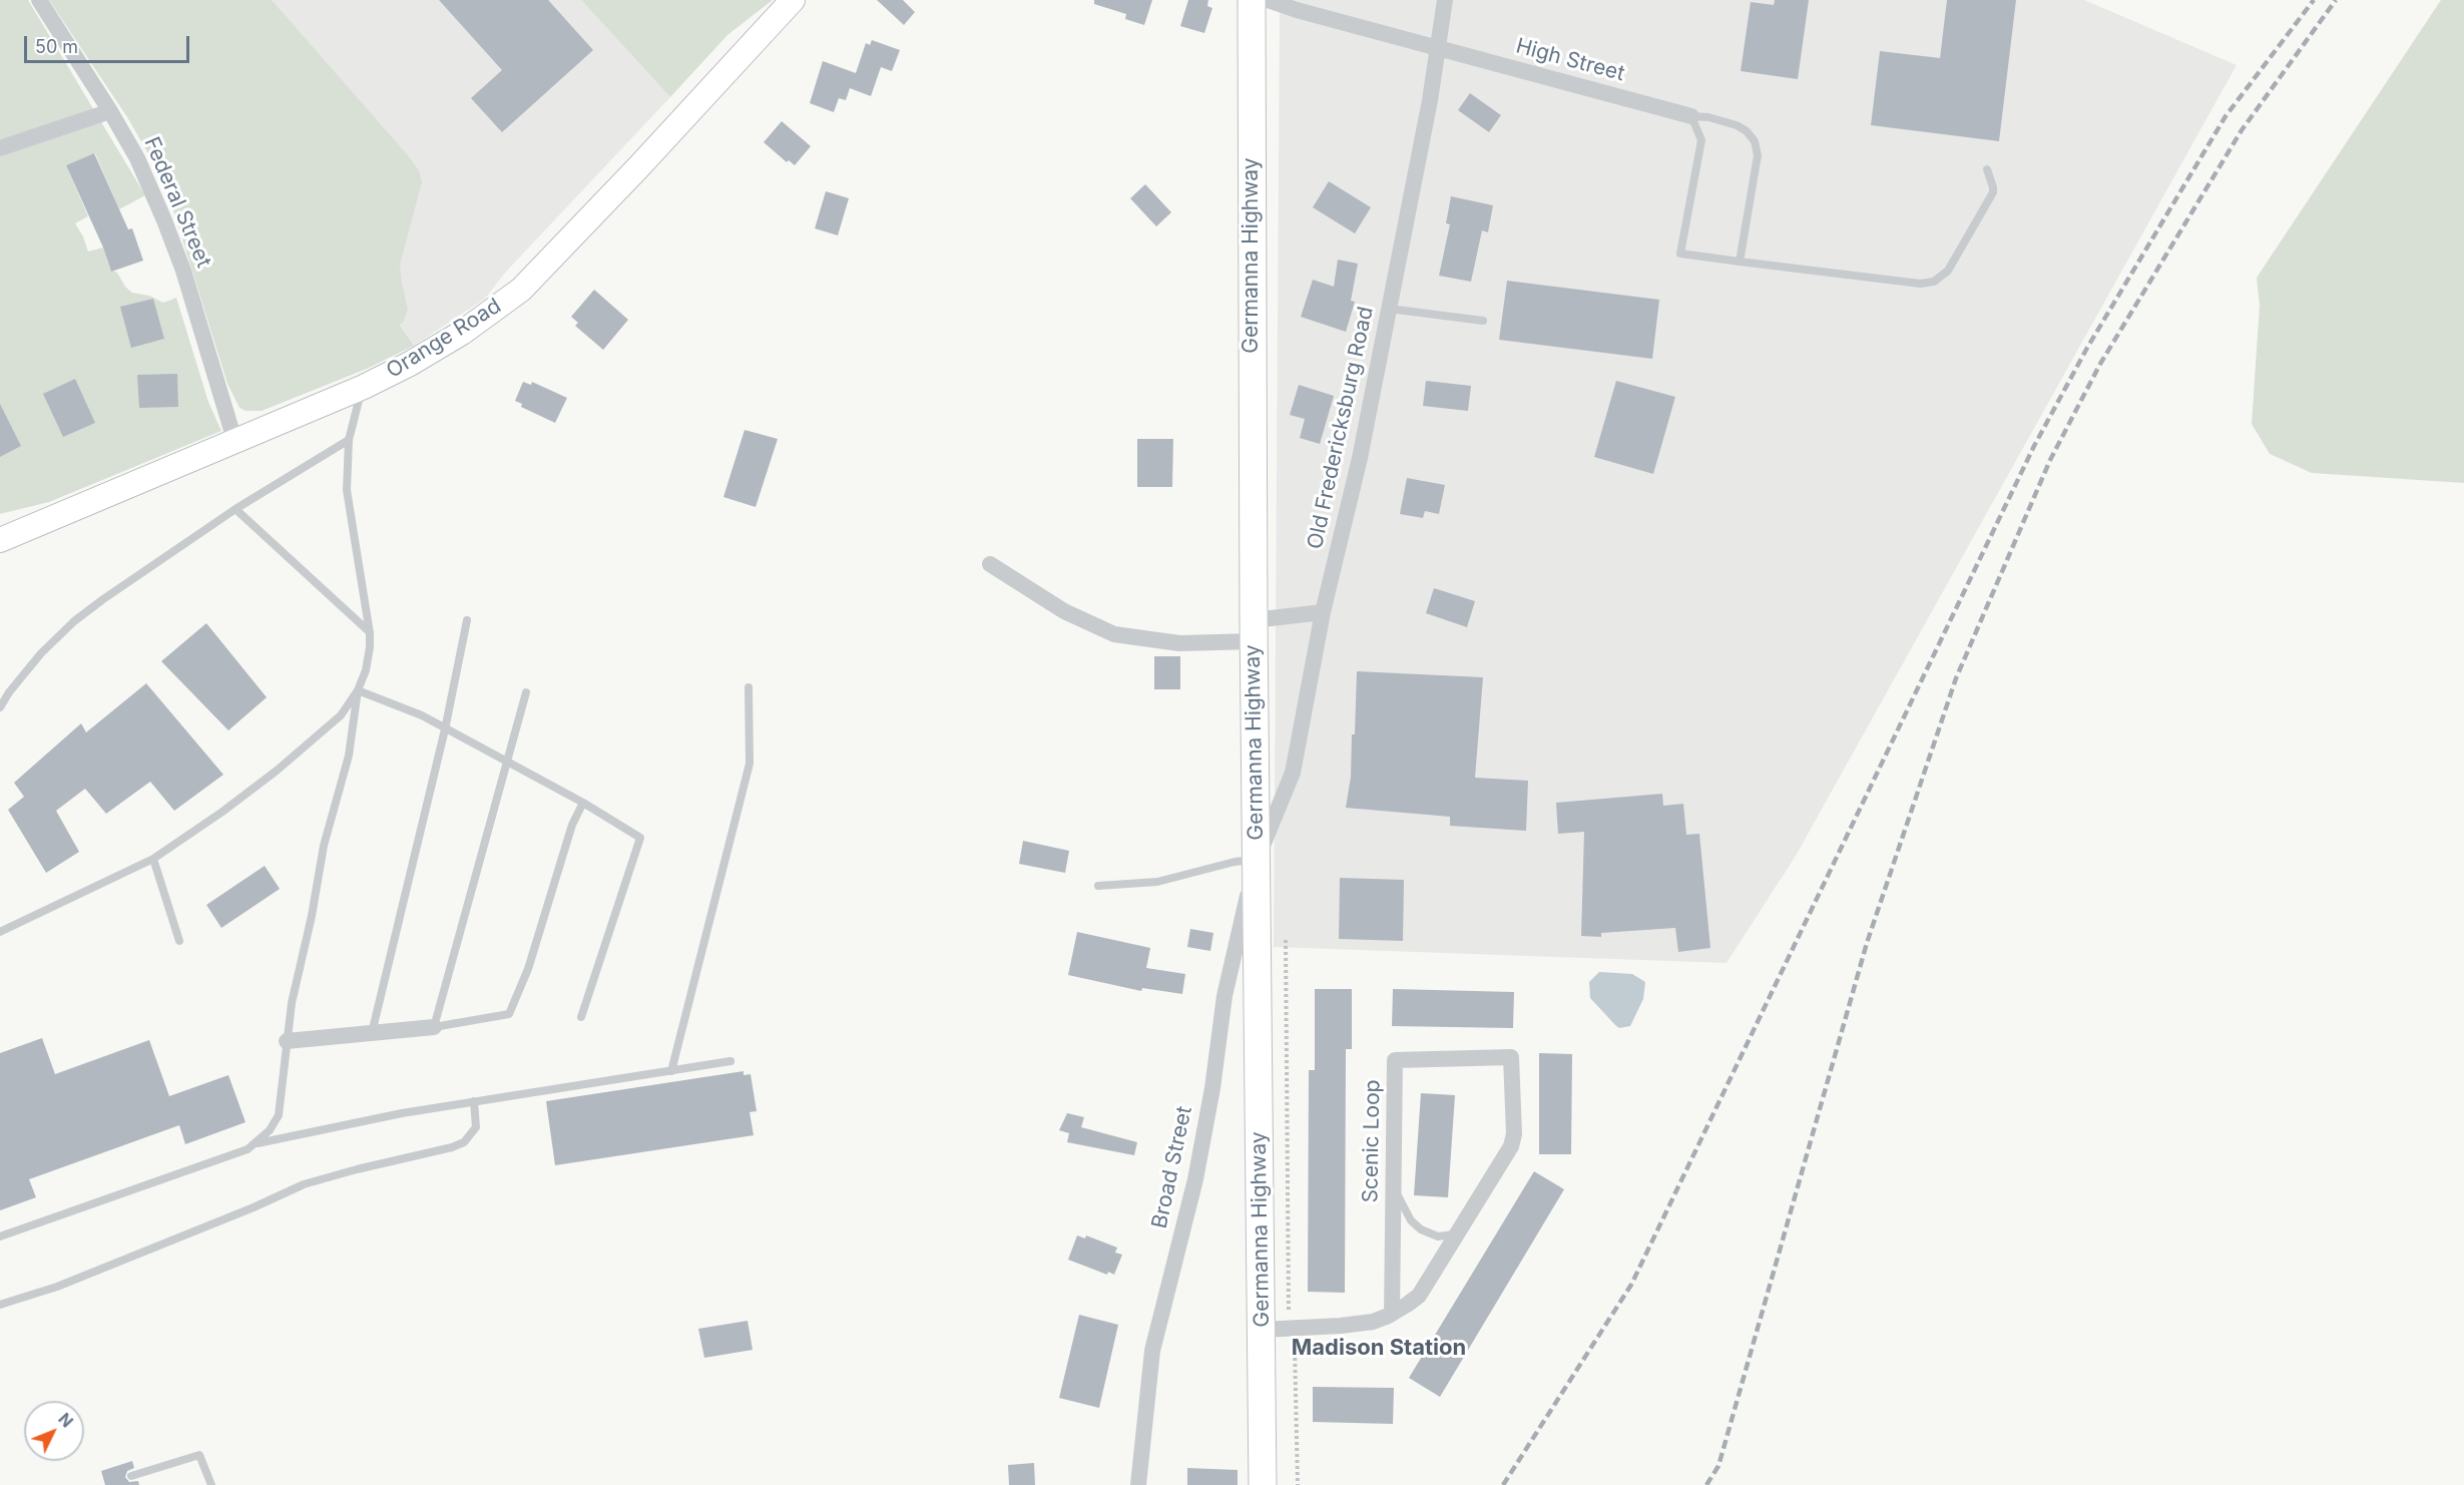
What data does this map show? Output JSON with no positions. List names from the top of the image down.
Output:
{
  "streets": {
    "main road": ["Germanna Highway", "Orange Road"],
    "street": [
      "High Street",
      "Federal Street",
      "Old Fredericksburg Road",
      "Scenic Loop",
      "Broad Street"
    ]
  },
  "crossings": [
    ["High Street", "Old Fredericksburg Road"],
    ["Federal Street", "Orange Road"],
    ["Germanna Highway", "Old Fredericksburg Road"],
    ["Germanna Highway", "Scenic Loop"],
    ["Germanna Highway", "Broad Street"],
    ["Old Fredericksburg Road", "Broad Street"]
  ],
  "districts": ["Madison Station"],
  "scale_bar": "50 m",
  "north": "top right"
}
